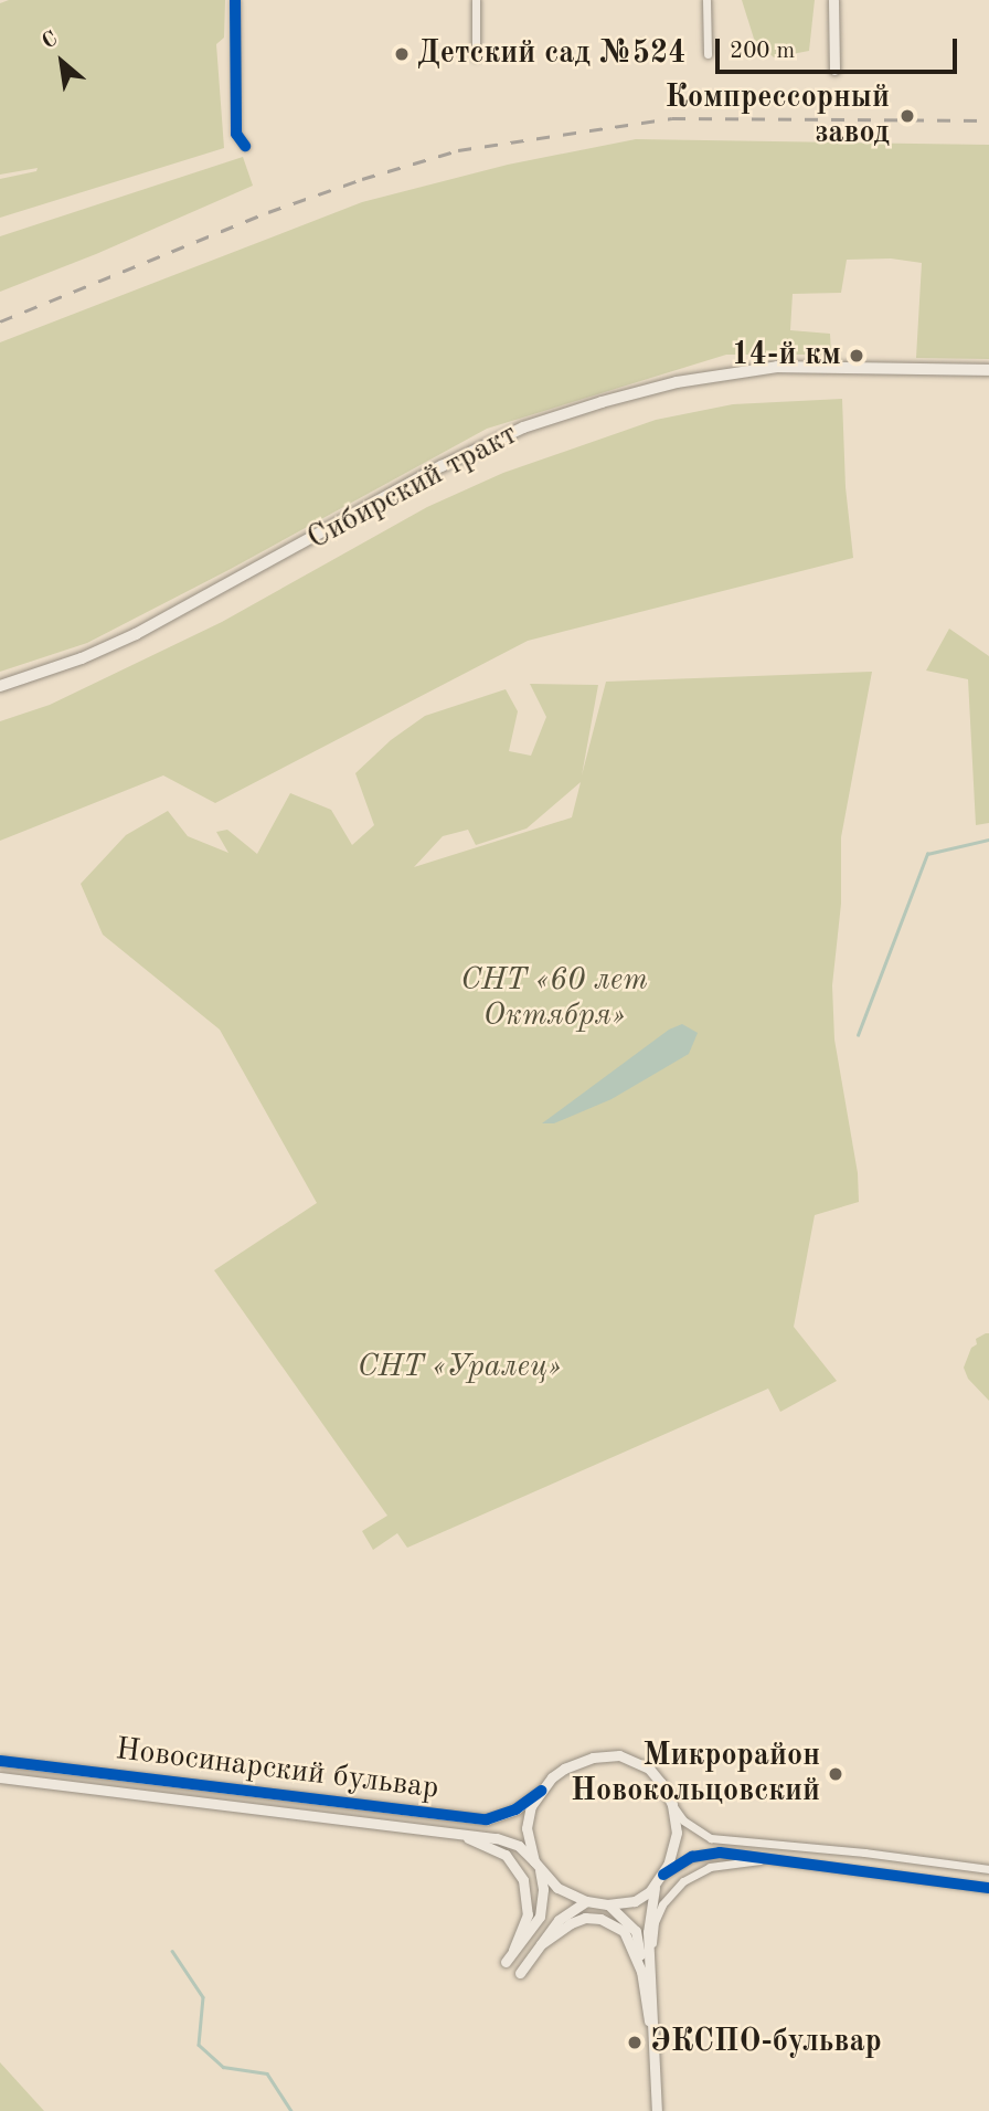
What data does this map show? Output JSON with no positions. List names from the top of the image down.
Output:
{
  "streets": {
    "main road": ["Сибирский тракт"],
    "street": ["Новосинарский бульвар"]
  },
  "parks": ["СНТ «60 лет Октября»", "СНТ «Уралец»"],
  "places": [
    "Детский сад №524",
    "Компрессорный завод",
    "14-й км",
    "Микрорайон Новокольцовский",
    "ЭКСПО-бульвар"
  ],
  "scale_bar": "200 m",
  "north": "top left"
}
